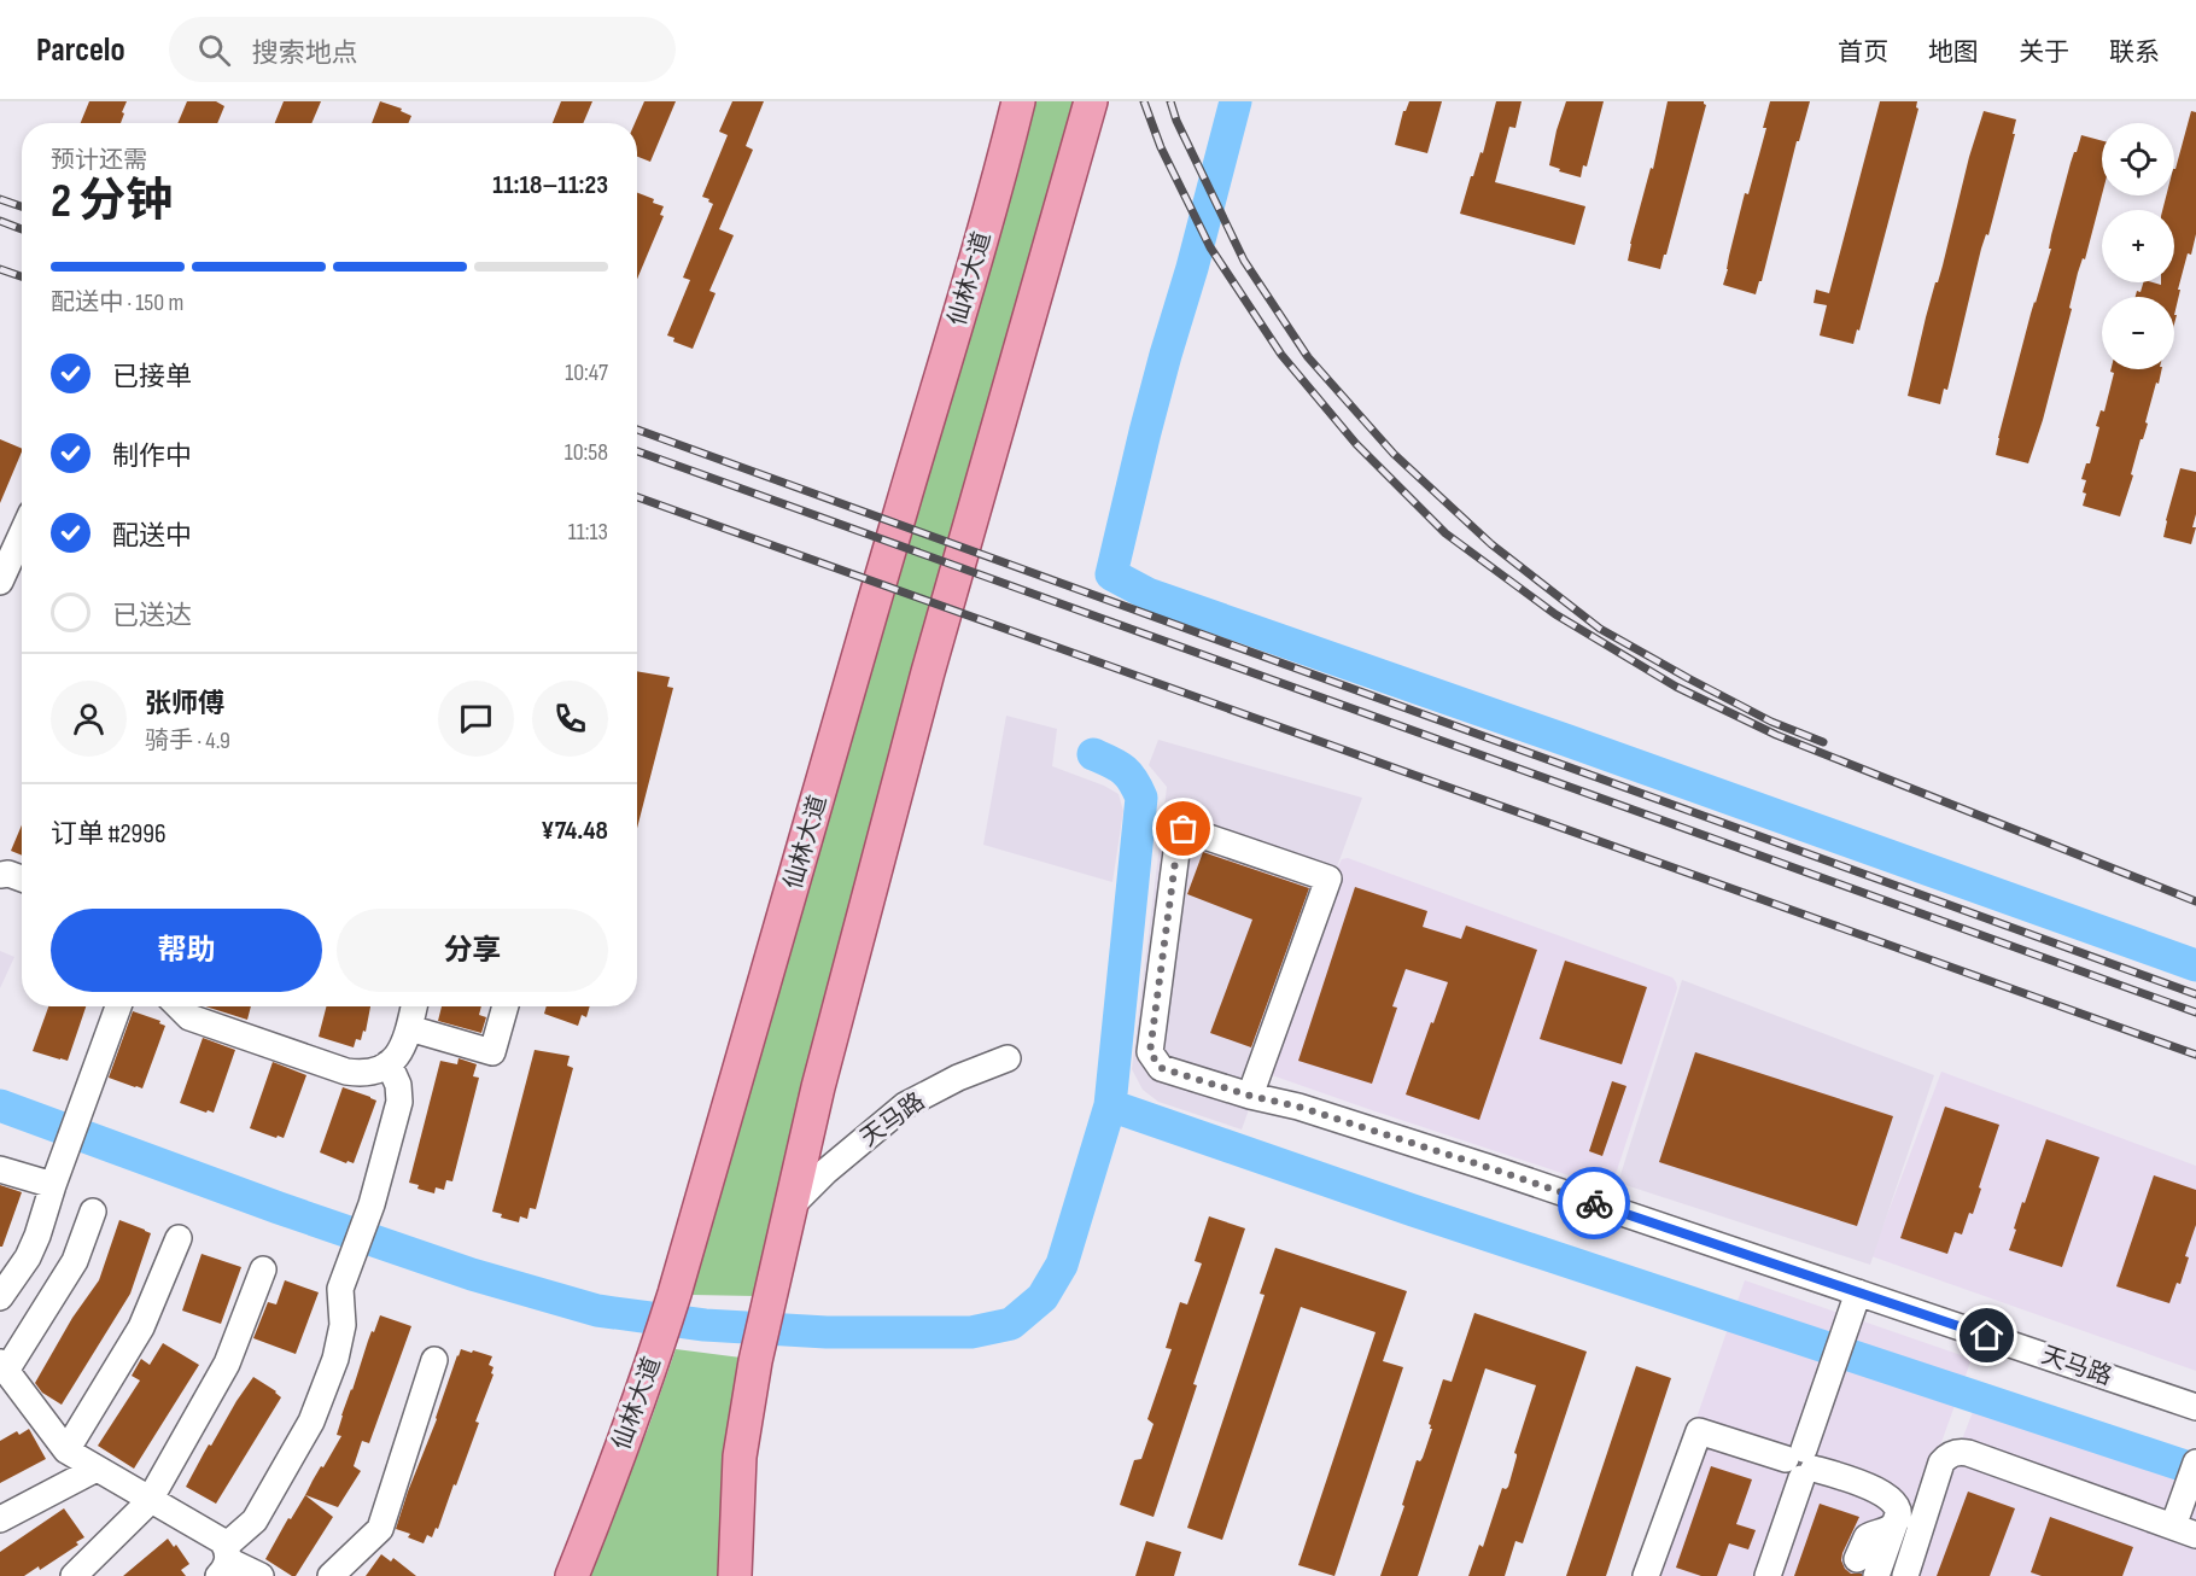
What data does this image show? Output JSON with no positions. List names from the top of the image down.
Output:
{
  "streets": {
    "main road": ["仙林大道"],
    "street": ["天马路"]
  },
  "page": {
    "header": "Parcelo",
    "search": "搜索地点",
    "nav": [
      "首页",
      "地图",
      "关于",
      "联系"
    ],
    "map_buttons": ["+", "−"],
    "heading": ["2 分钟", "预计还需", "11:18–11:23"],
    "panel": [
      "张师傅",
      "骑手 · 4.9",
      "订单 #2996",
      "¥74.48"
    ],
    "bar": "配送中 · 150 m",
    "list": [
      ["已接单", "10:47"],
      ["制作中", "10:58"],
      ["配送中", "11:13"],
      "已送达"
    ],
    "buttons": ["帮助", "分享"]
  }
}
